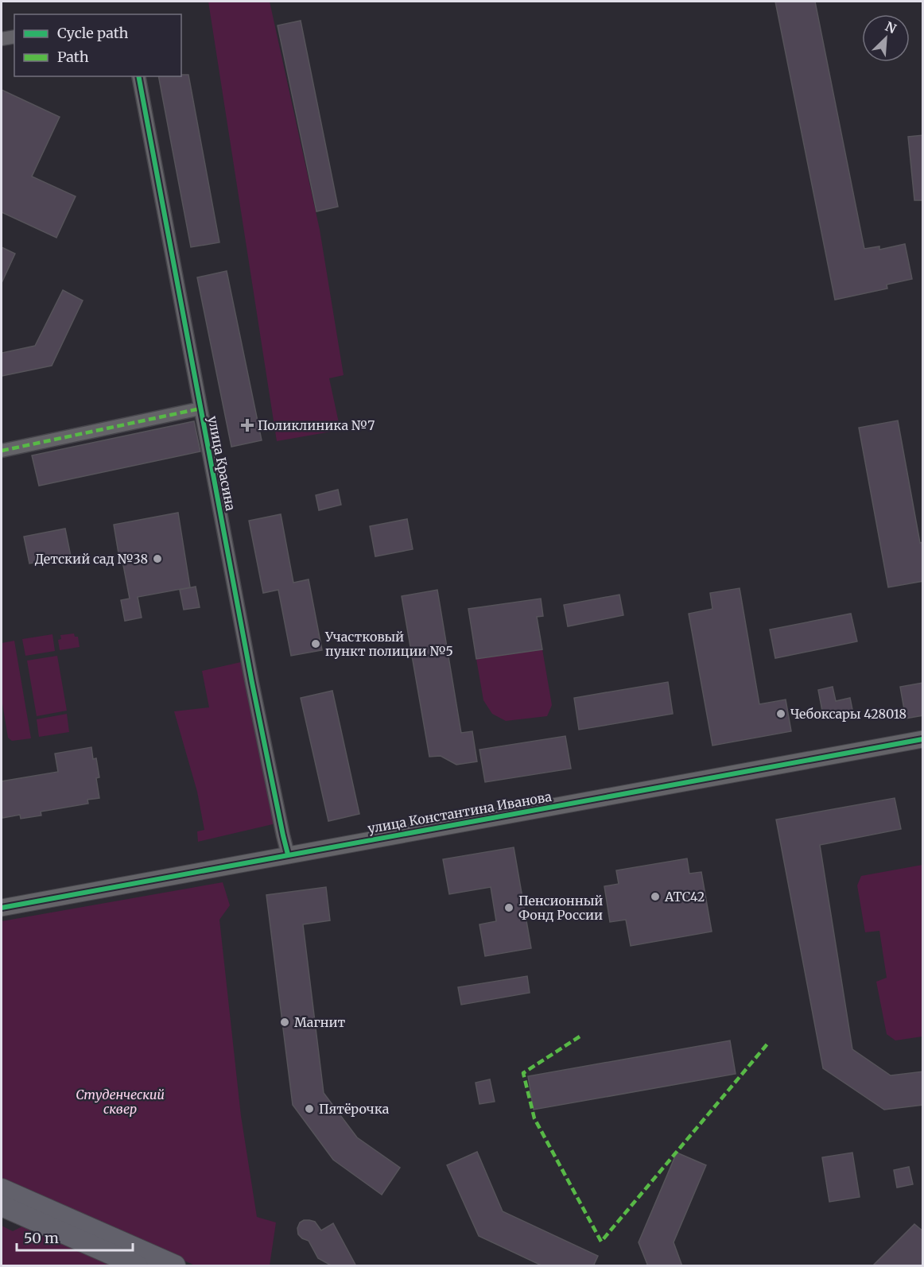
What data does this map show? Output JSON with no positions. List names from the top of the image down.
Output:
{
  "streets": {
    "street": ["улица Красина", "улица Константина Иванова"]
  },
  "crossings": [
    ["улица Красина", "улица Константина Иванова"]
  ],
  "parks": ["Студенческий сквер"],
  "places": {
    "health": ["Поликлиника №7"],
    "other": [
      "Детский сад №38",
      "Участковый пункт полиции №5",
      "Чебоксары 428018",
      "АТС42",
      "Пенсионный Фонд России",
      "Магнит",
      "Пятёрочка"
    ]
  },
  "legend": ["Cycle path", "Path"],
  "scale_bar": "50 m",
  "north": "top right"
}
